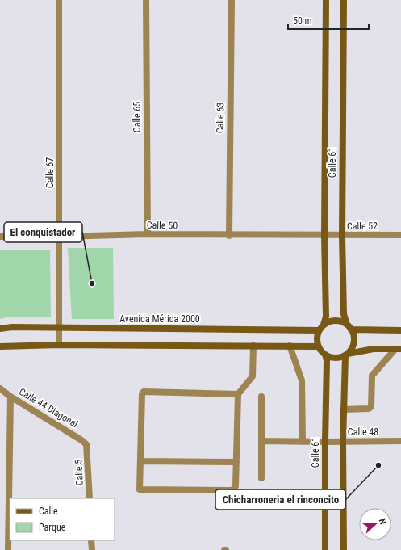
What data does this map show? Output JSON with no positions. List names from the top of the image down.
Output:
{
  "streets": {
    "street": [
      "Calle 65",
      "Calle 63",
      "Calle 61",
      "Calle 67",
      "Calle 50",
      "Calle 52",
      "Avenida Mérida 2000",
      "Calle 44 Diagonal",
      "Calle 48",
      "Calle 5"
    ]
  },
  "crossings": [
    ["Calle 65", "Calle 50"],
    ["Calle 63", "Calle 50"],
    ["Calle 61", "Calle 50"],
    ["Calle 61", "Calle 52"],
    ["Calle 61", "Avenida Mérida 2000"],
    ["Calle 61", "Calle 48"],
    ["Calle 67", "Calle 50"],
    ["Calle 67", "Avenida Mérida 2000"],
    ["Calle 50", "Calle 52"],
    ["Calle 44 Diagonal", "Calle 5"]
  ],
  "places": ["El conquistador", "Chicharroneria el rinconcito"],
  "legend": ["Calle", "Parque"],
  "scale_bar": "50 m",
  "north": "right"
}
